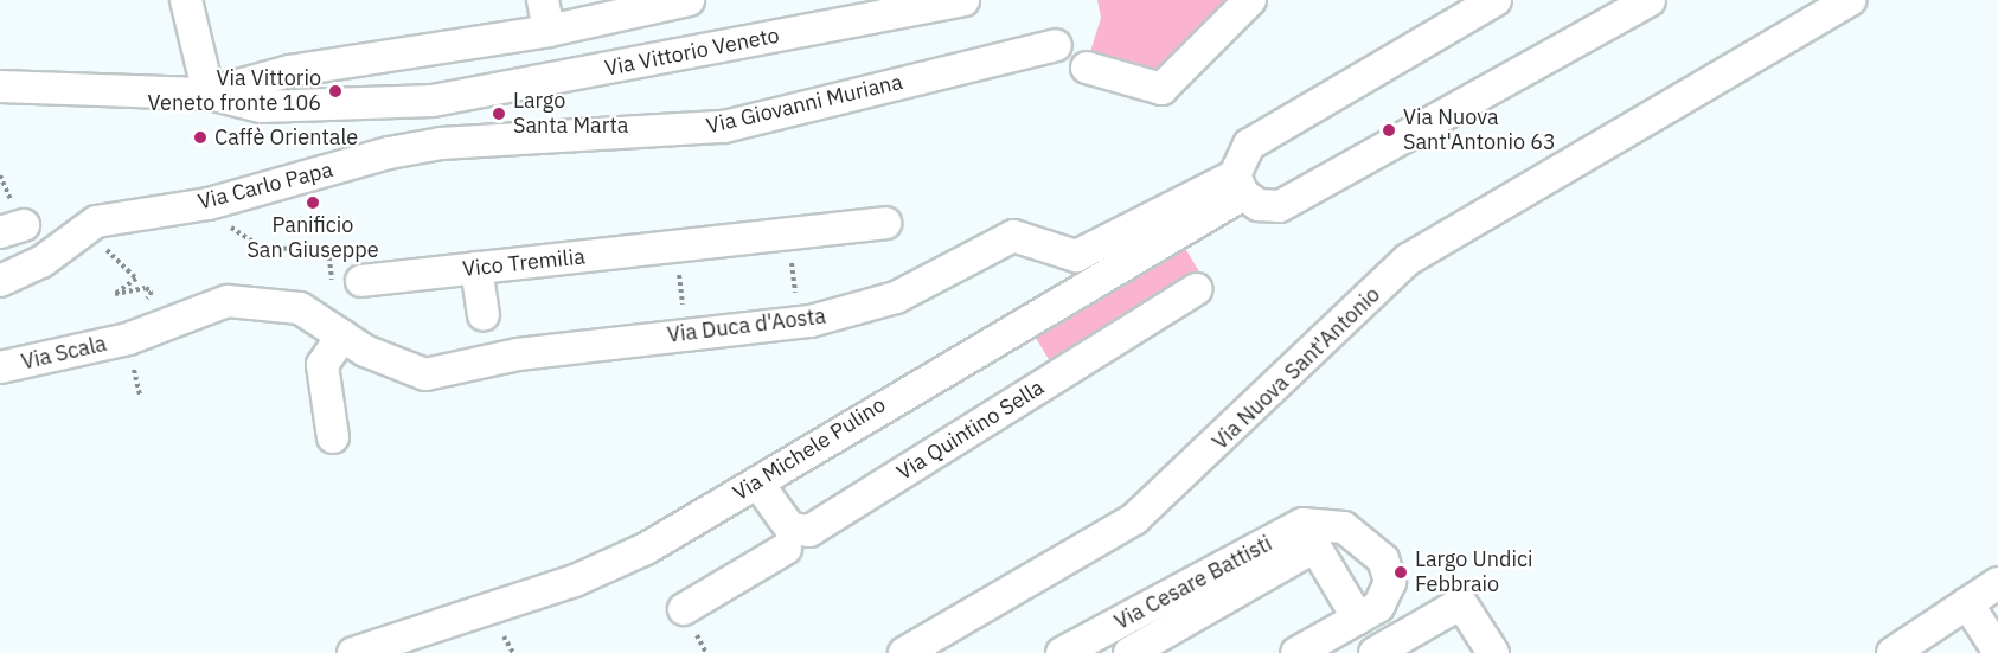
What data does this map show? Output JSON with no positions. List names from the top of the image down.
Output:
{
  "streets": {
    "street": [
      "Via Vittorio Veneto",
      "Via Giovanni Muriana",
      "Via Carlo Papa",
      "Vico Tremilia",
      "Via Duca d'Aosta",
      "Via Scala",
      "Via Nuova Sant'Antonio",
      "Via Quintino Sella",
      "Via Michele Pulino",
      "Via Cesare Battisti"
    ]
  },
  "crossings": [
    ["Via Giovanni Muriana", "Via Carlo Papa"],
    ["Via Duca d'Aosta", "Via Scala"],
    ["Via Duca d'Aosta", "Via Michele Pulino"],
    ["Via Quintino Sella", "Via Michele Pulino"]
  ],
  "places": [
    "Via Vittorio Veneto fronte 106",
    "Largo Santa Marta",
    "Via Nuova Sant'Antonio 63",
    "Caffè Orientale",
    "Panificio San Giuseppe",
    "Largo Undici Febbraio"
  ]
}
